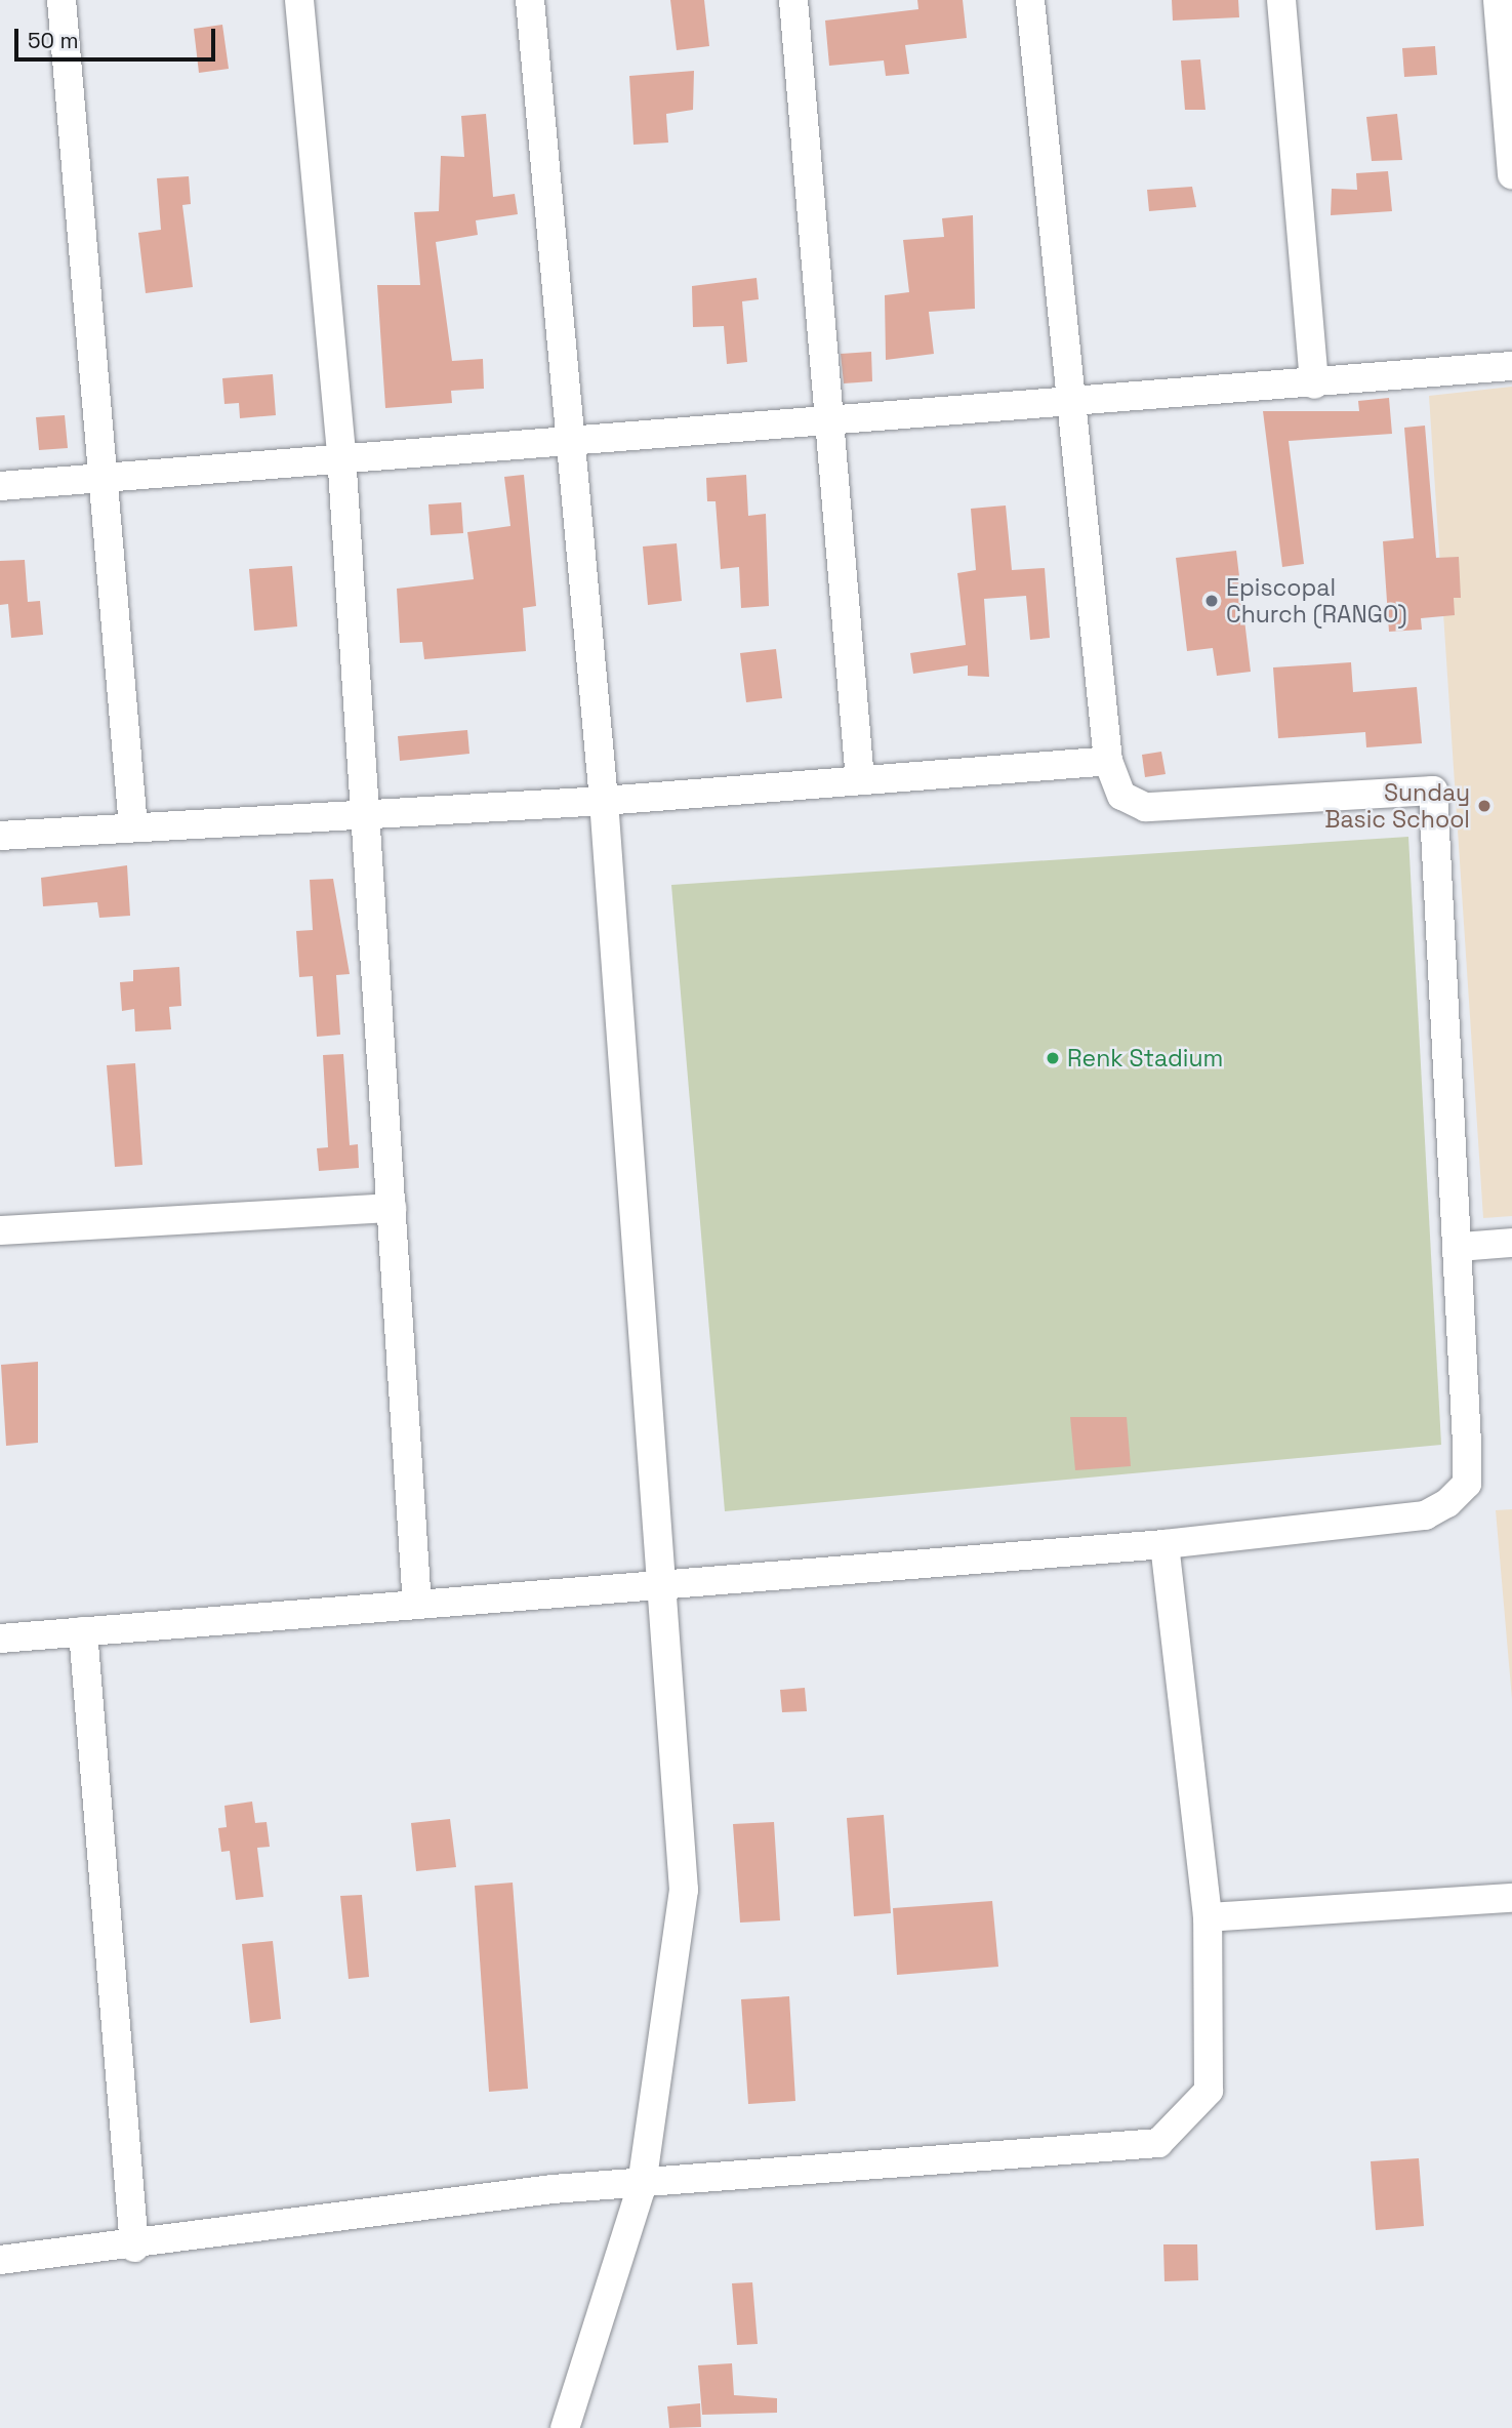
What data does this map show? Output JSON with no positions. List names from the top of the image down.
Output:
{
  "places": ["Episcopal Church (RANGO)", "Sunday Basic School", "Renk Stadium"],
  "scale_bar": "50 m"
}
